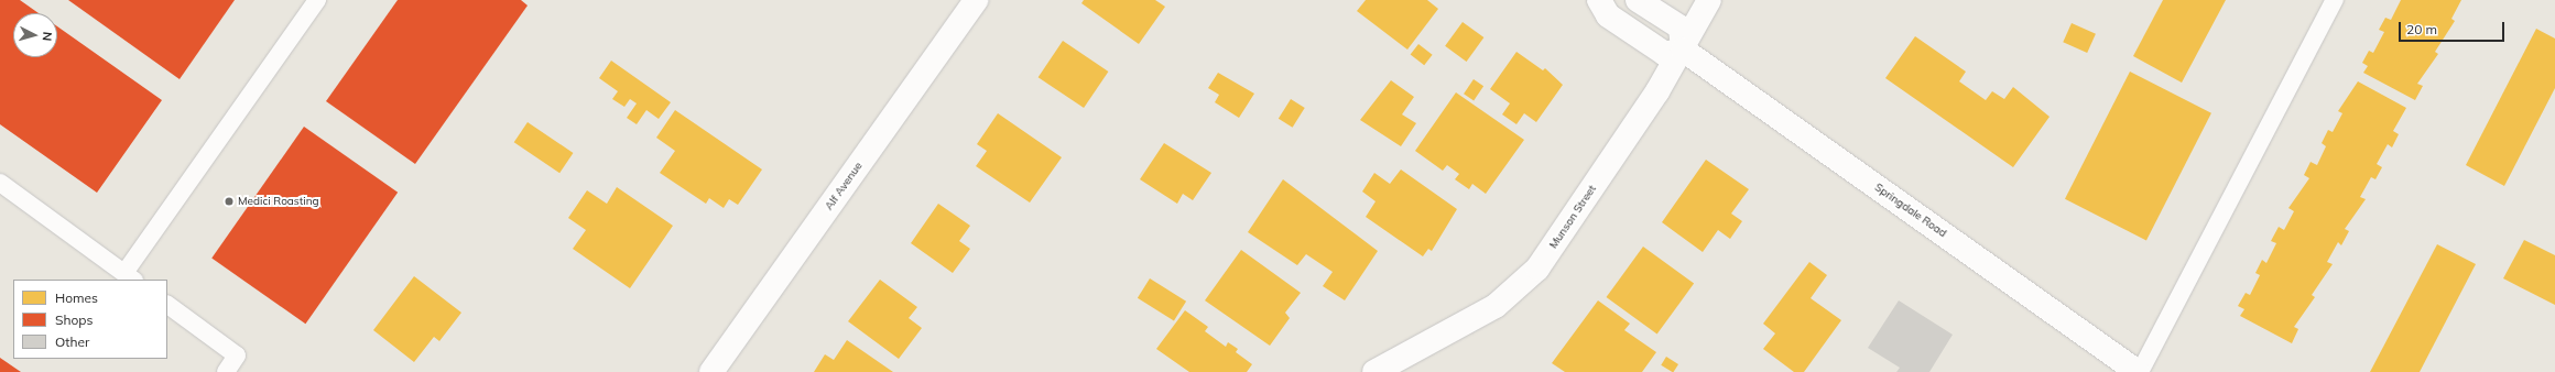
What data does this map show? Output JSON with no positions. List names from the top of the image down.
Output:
{
  "streets": {
    "street": ["Alf Avenue", "Springdale Road", "Munson Street"]
  },
  "crossings": [
    ["Springdale Road", "Munson Street"]
  ],
  "places": ["Medici Roasting"],
  "legend": ["Homes", "Shops", "Other"],
  "scale_bar": "20 m",
  "north": "right"
}
